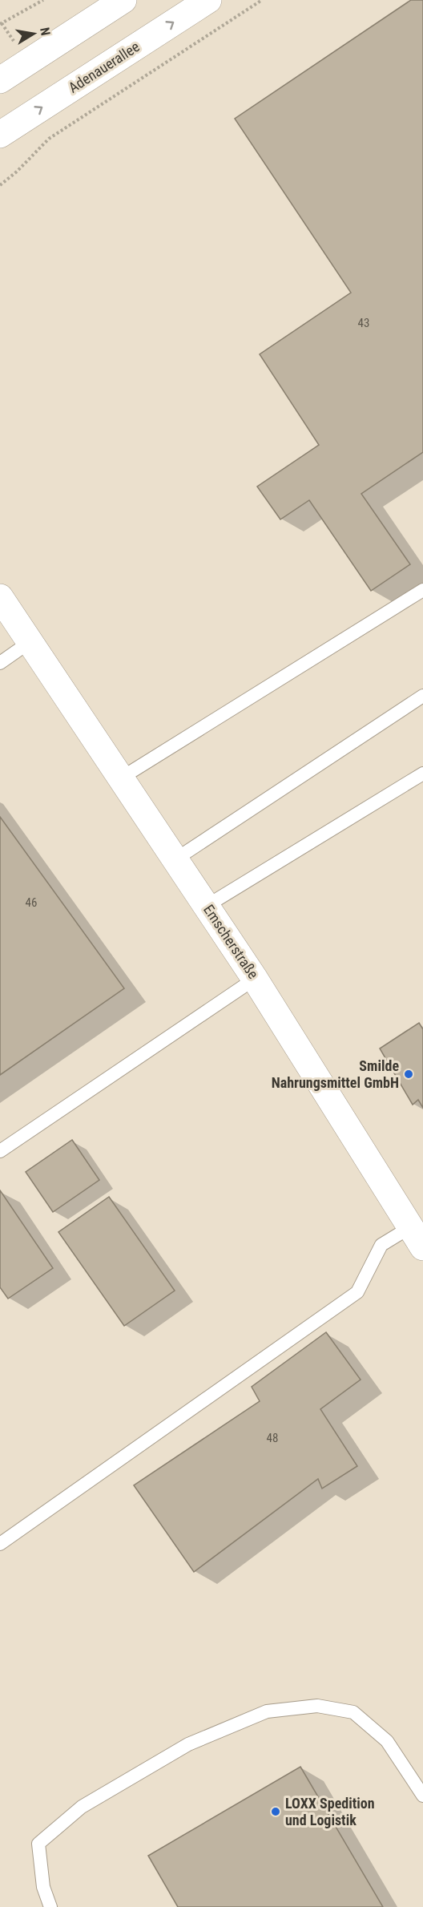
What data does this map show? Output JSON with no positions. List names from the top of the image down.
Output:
{
  "streets": {
    "street": ["Adenauerallee", "Emscherstraße"]
  },
  "places": ["Smilde Nahrungsmittel GmbH", "LOXX Spedition und Logistik"],
  "house_numbers": ["43", "46", "48"],
  "north": "right"
}
